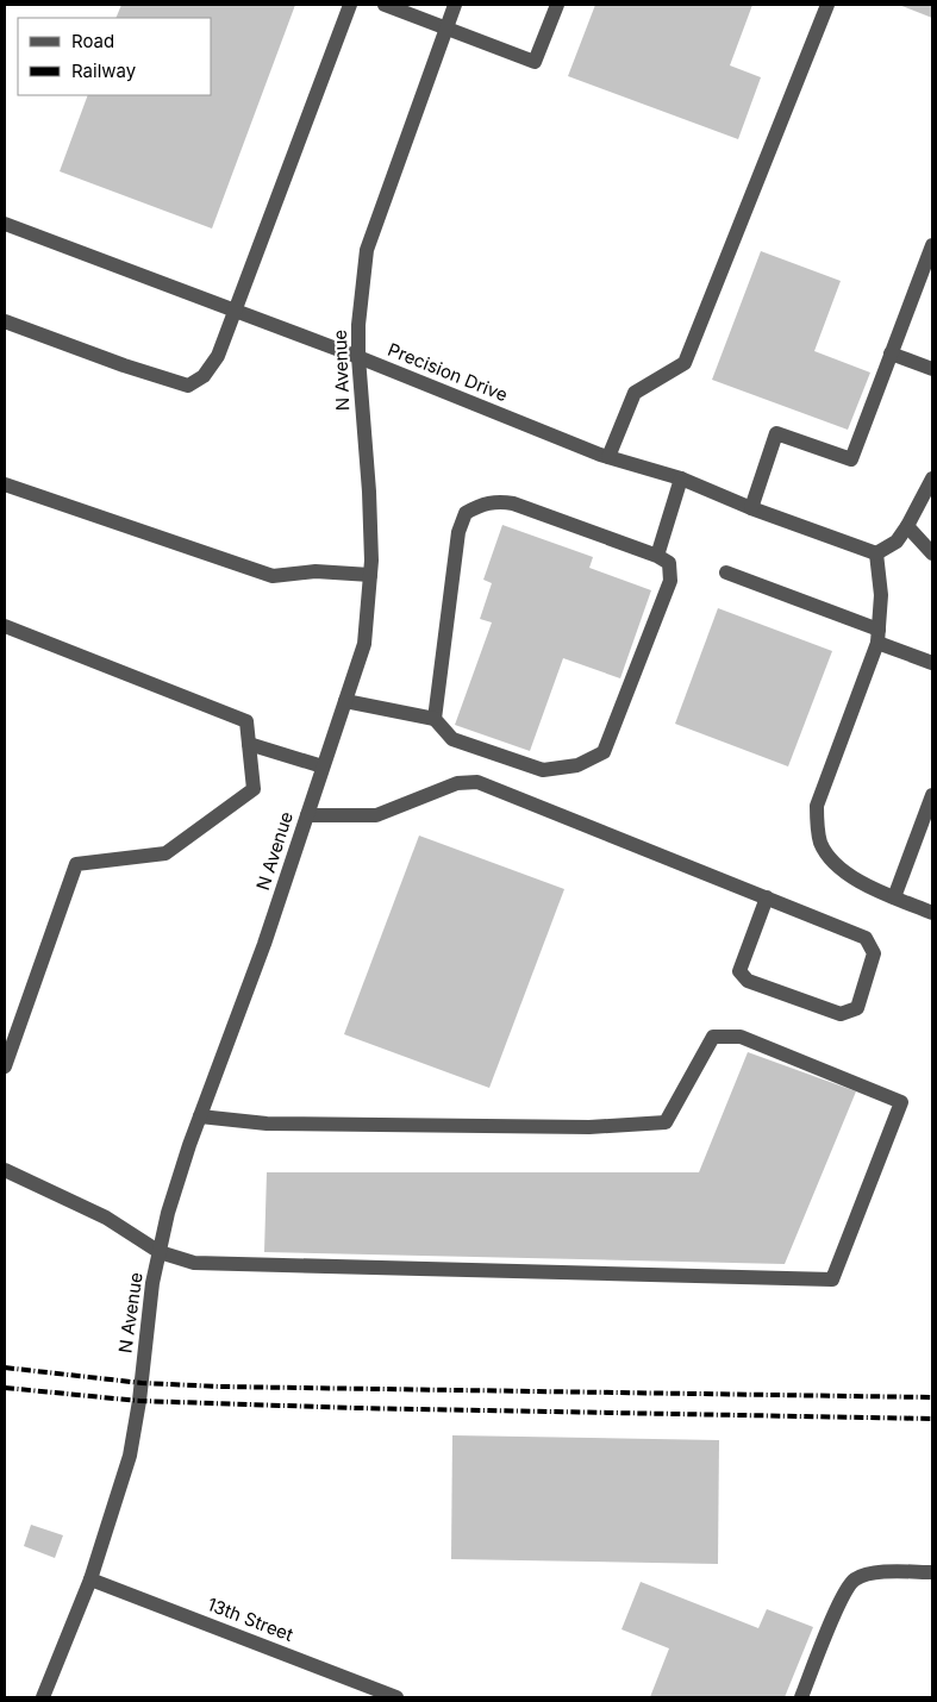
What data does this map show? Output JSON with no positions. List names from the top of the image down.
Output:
{
  "streets": {
    "street": ["N Avenue", "Precision Drive", "13th Street"]
  },
  "crossings": [
    ["N Avenue", "Precision Drive"],
    ["N Avenue", "13th Street"]
  ],
  "legend": ["Road", "Railway"]
}
